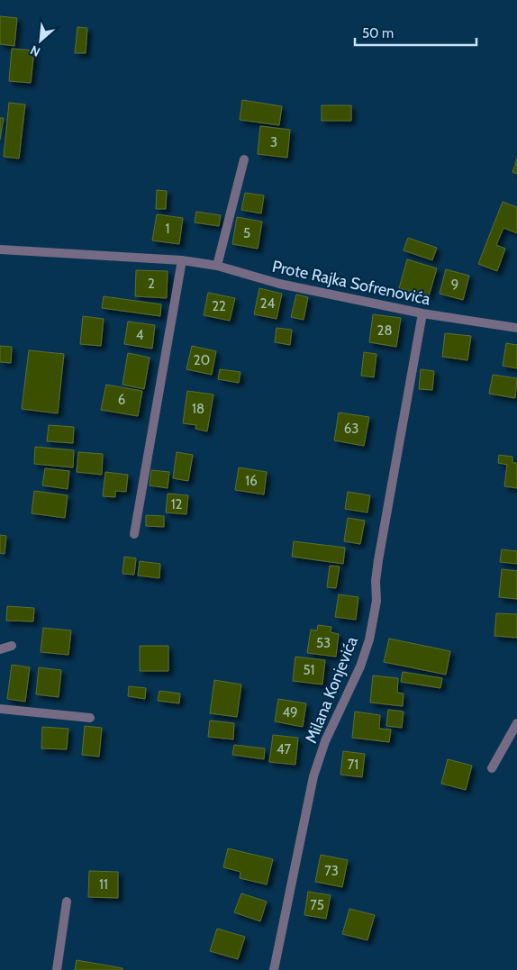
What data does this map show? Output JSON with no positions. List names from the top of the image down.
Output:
{
  "streets": {
    "street": ["Prote Rajka Sofrenovića", "Milana Konjevića"]
  },
  "crossings": [
    ["Prote Rajka Sofrenovića", "Milana Konjevića"]
  ],
  "house_numbers": [
    "3",
    "1",
    "5",
    "2",
    "9",
    "24",
    "22",
    "28",
    "4",
    "20",
    "6",
    "18",
    "63",
    "16",
    "12",
    "53",
    "51",
    "49",
    "47",
    "71",
    "73",
    "11",
    "75"
  ],
  "scale_bar": "50 m",
  "north": "bottom left"
}
